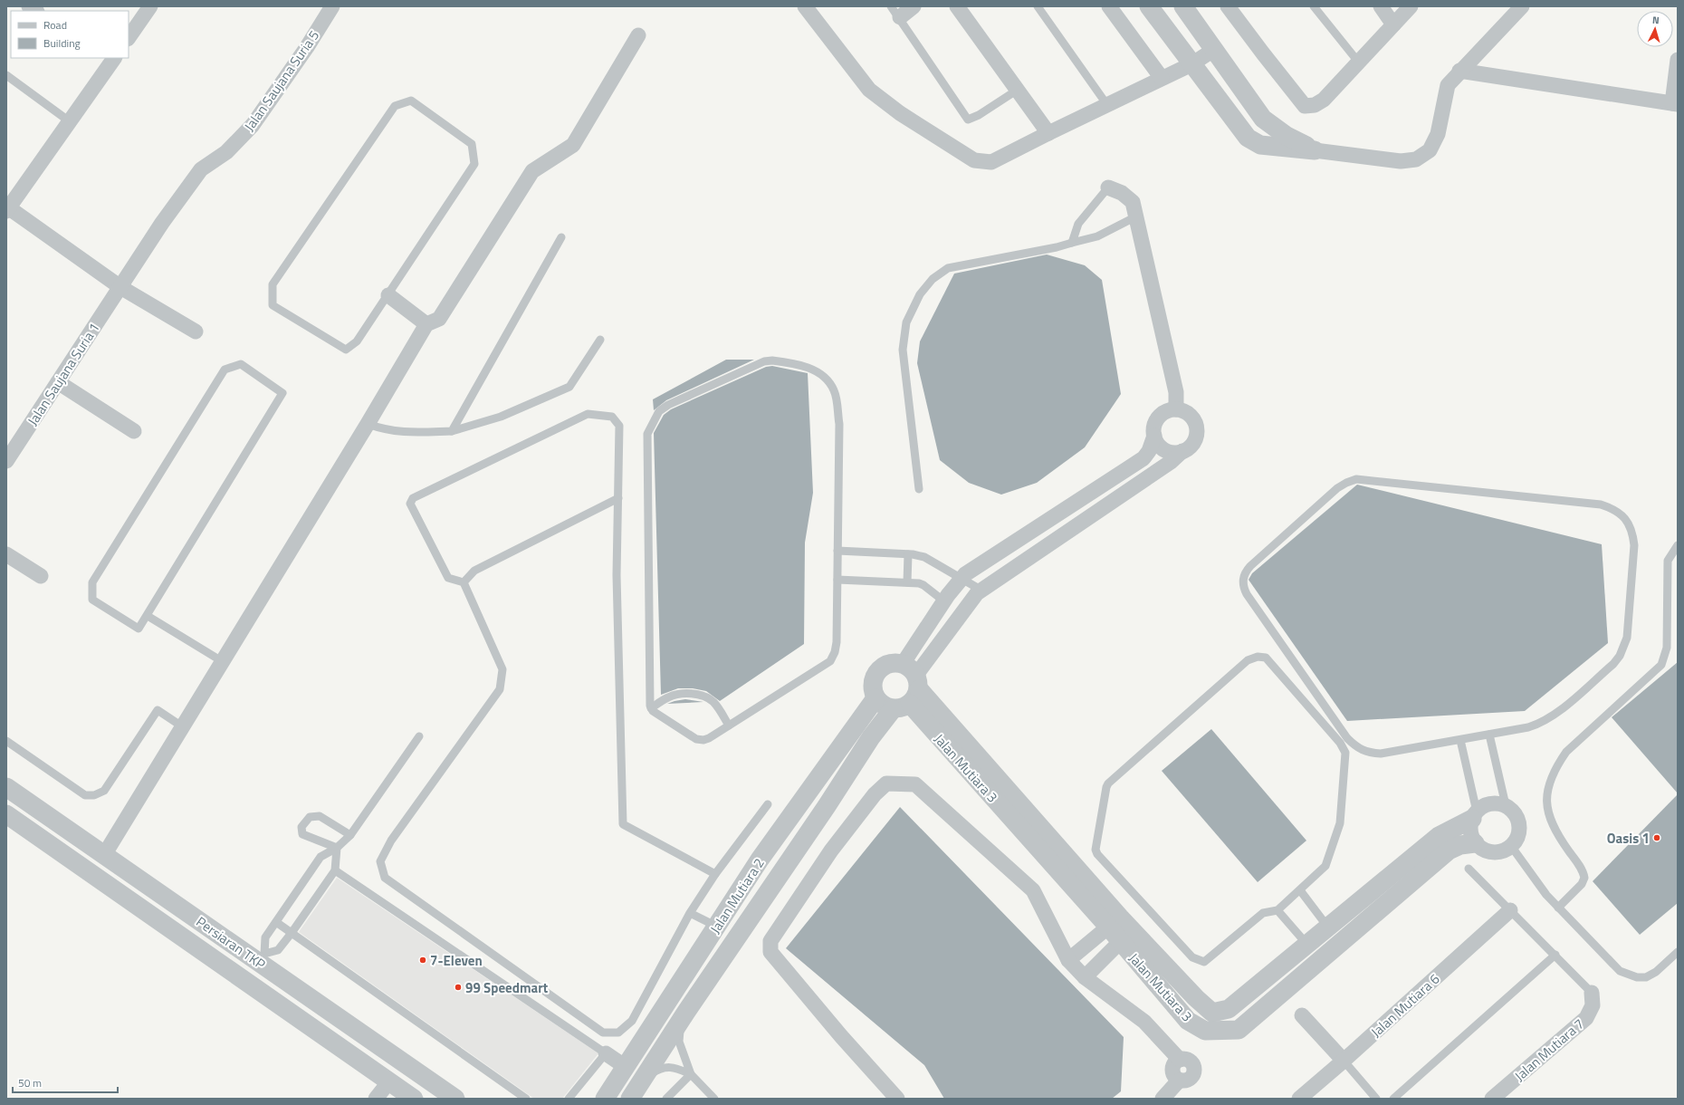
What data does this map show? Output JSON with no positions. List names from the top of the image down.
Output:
{
  "streets": {
    "street": [
      "Jalan Saujana Suria 5",
      "Jalan Saujana Suria 1",
      "Jalan Mutiara 3",
      "Jalan Mutiara 2",
      "Persiaran TKP",
      "Jalan Mutiara 6",
      "Jalan Mutiara 7"
    ]
  },
  "crossings": [
    ["Jalan Saujana Suria 5", "Jalan Saujana Suria 1"],
    ["Jalan Mutiara 3", "Jalan Mutiara 2"]
  ],
  "places": ["Oasis 1", "7-Eleven", "99 Speedmart"],
  "legend": ["Road", "Building"],
  "scale_bar": "50 m",
  "north": "top"
}
